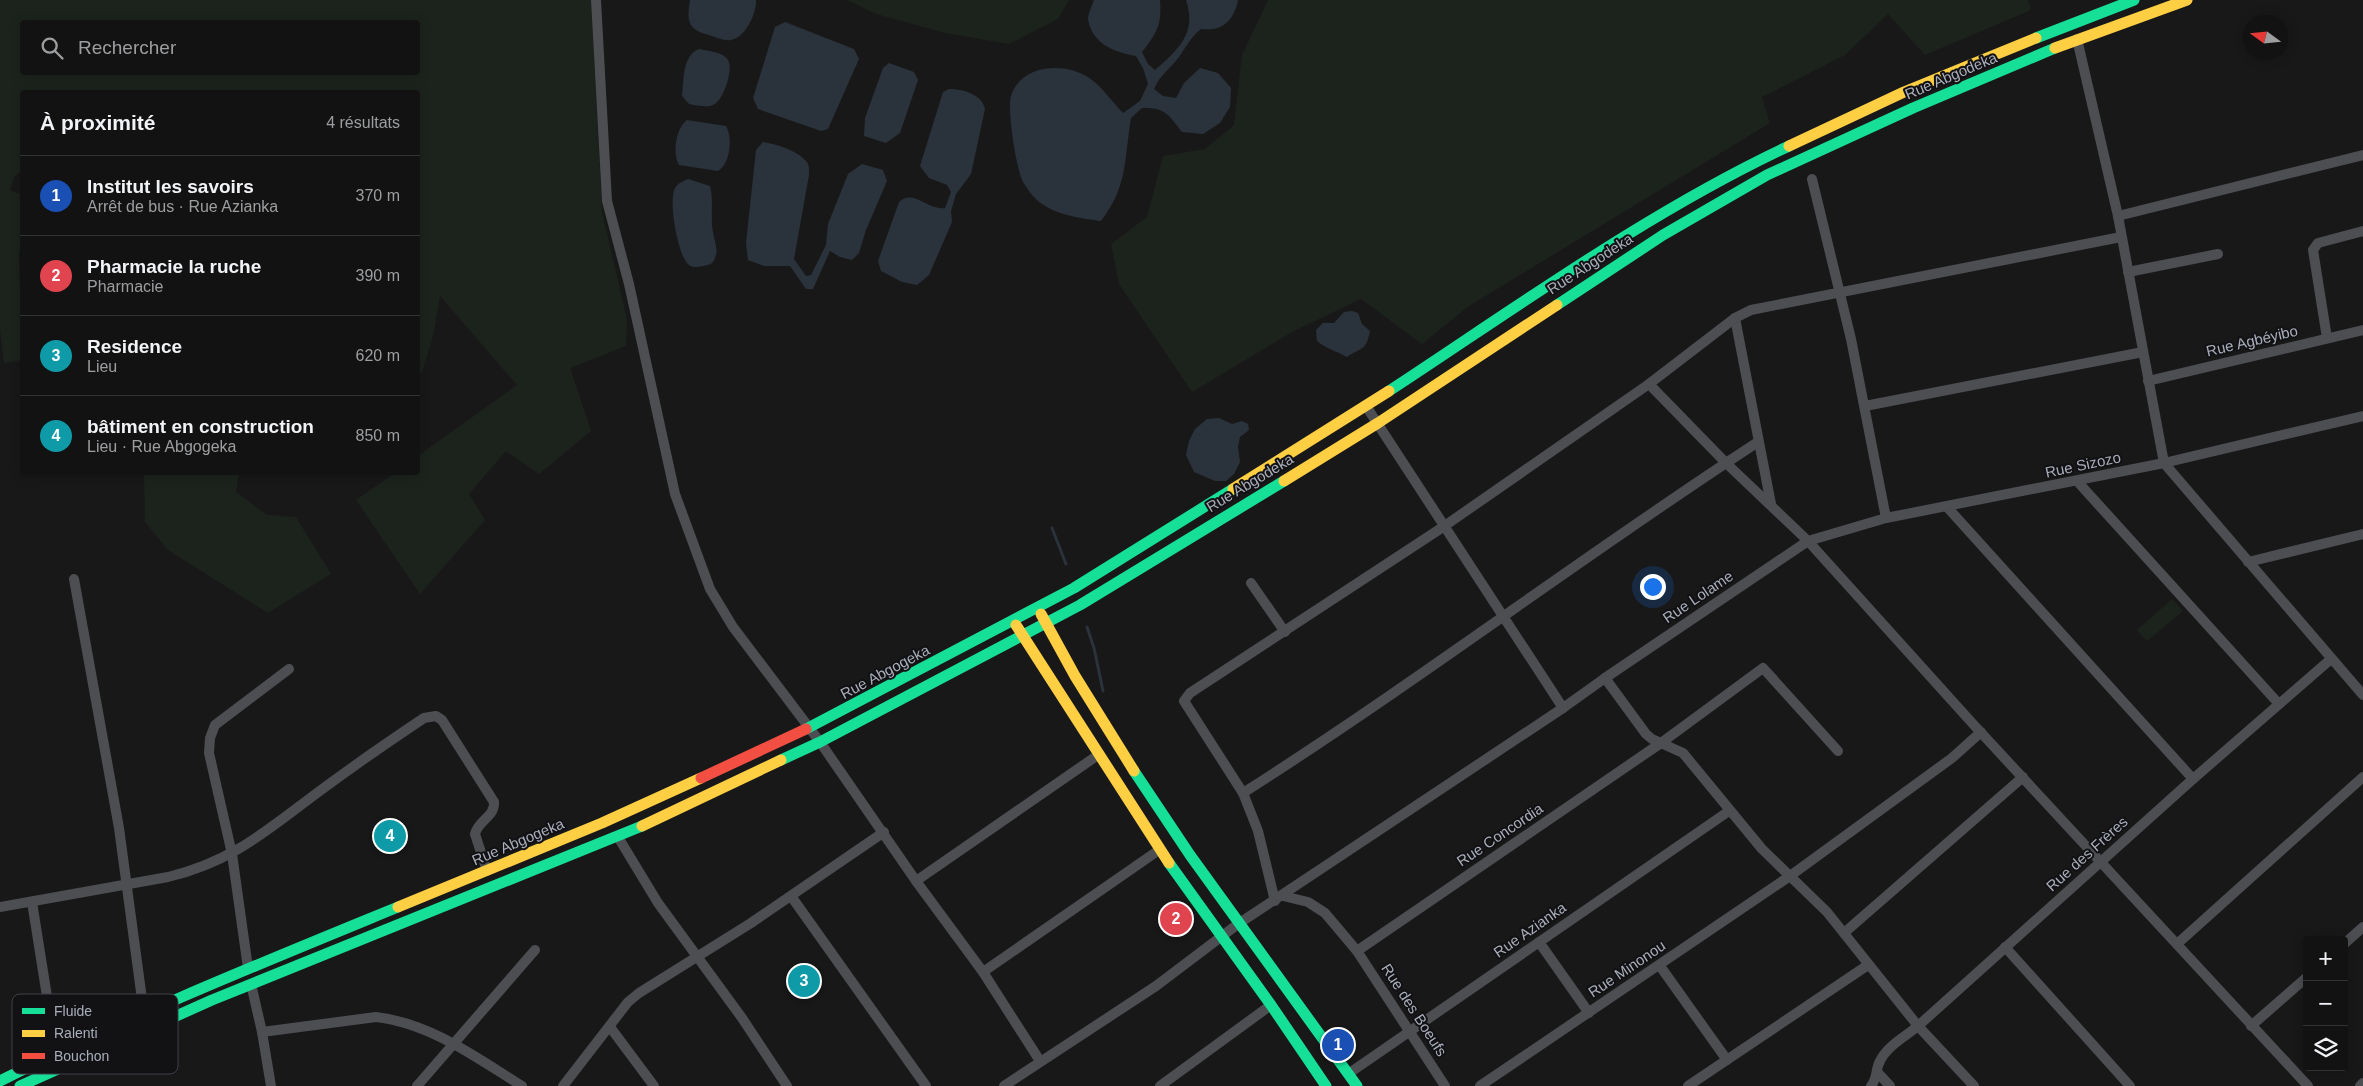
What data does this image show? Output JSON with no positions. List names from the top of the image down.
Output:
{
  "streets": {
    "main road": ["Rue Abgodeka", "Rue Abgogeka"],
    "street": [
      "Rue Agbéyibo",
      "Rue Sizozo",
      "Rue Lolame",
      "Rue Concordia",
      "Rue des Frères",
      "Rue Azianka",
      "Rue Minonou",
      "Rue des Boeufs"
    ]
  },
  "crossings": [
    ["Rue Abgodeka", "Rue Abgogeka"],
    ["Rue Sizozo", "Rue Lolame"],
    ["Rue Lolame", "Rue des Boeufs"],
    ["Rue Concordia", "Rue des Boeufs"],
    ["Rue Azianka", "Rue des Boeufs"]
  ],
  "legend": ["Fluide", "Ralenti", "Bouchon"],
  "north": "left",
  "page": {
    "search": "Rechercher",
    "heading": ["À proximité", "4 résultats"],
    "list": [
      {
        "mark": "1",
        "name": "Institut les savoirs",
        "note": "Arrêt de bus · Rue Azianka",
        "value": "370 m"
      },
      {
        "mark": "2",
        "name": "Pharmacie la ruche",
        "note": "Pharmacie",
        "value": "390 m"
      },
      {
        "mark": "3",
        "name": "Residence",
        "note": "Lieu",
        "value": "620 m"
      },
      {
        "mark": "4",
        "name": "bâtiment en construction",
        "note": "Lieu · Rue Abgogeka",
        "value": "850 m"
      }
    ],
    "pins": [
      "4",
      "2",
      "3",
      "1"
    ],
    "map_buttons": ["+", "−"]
  }
}
